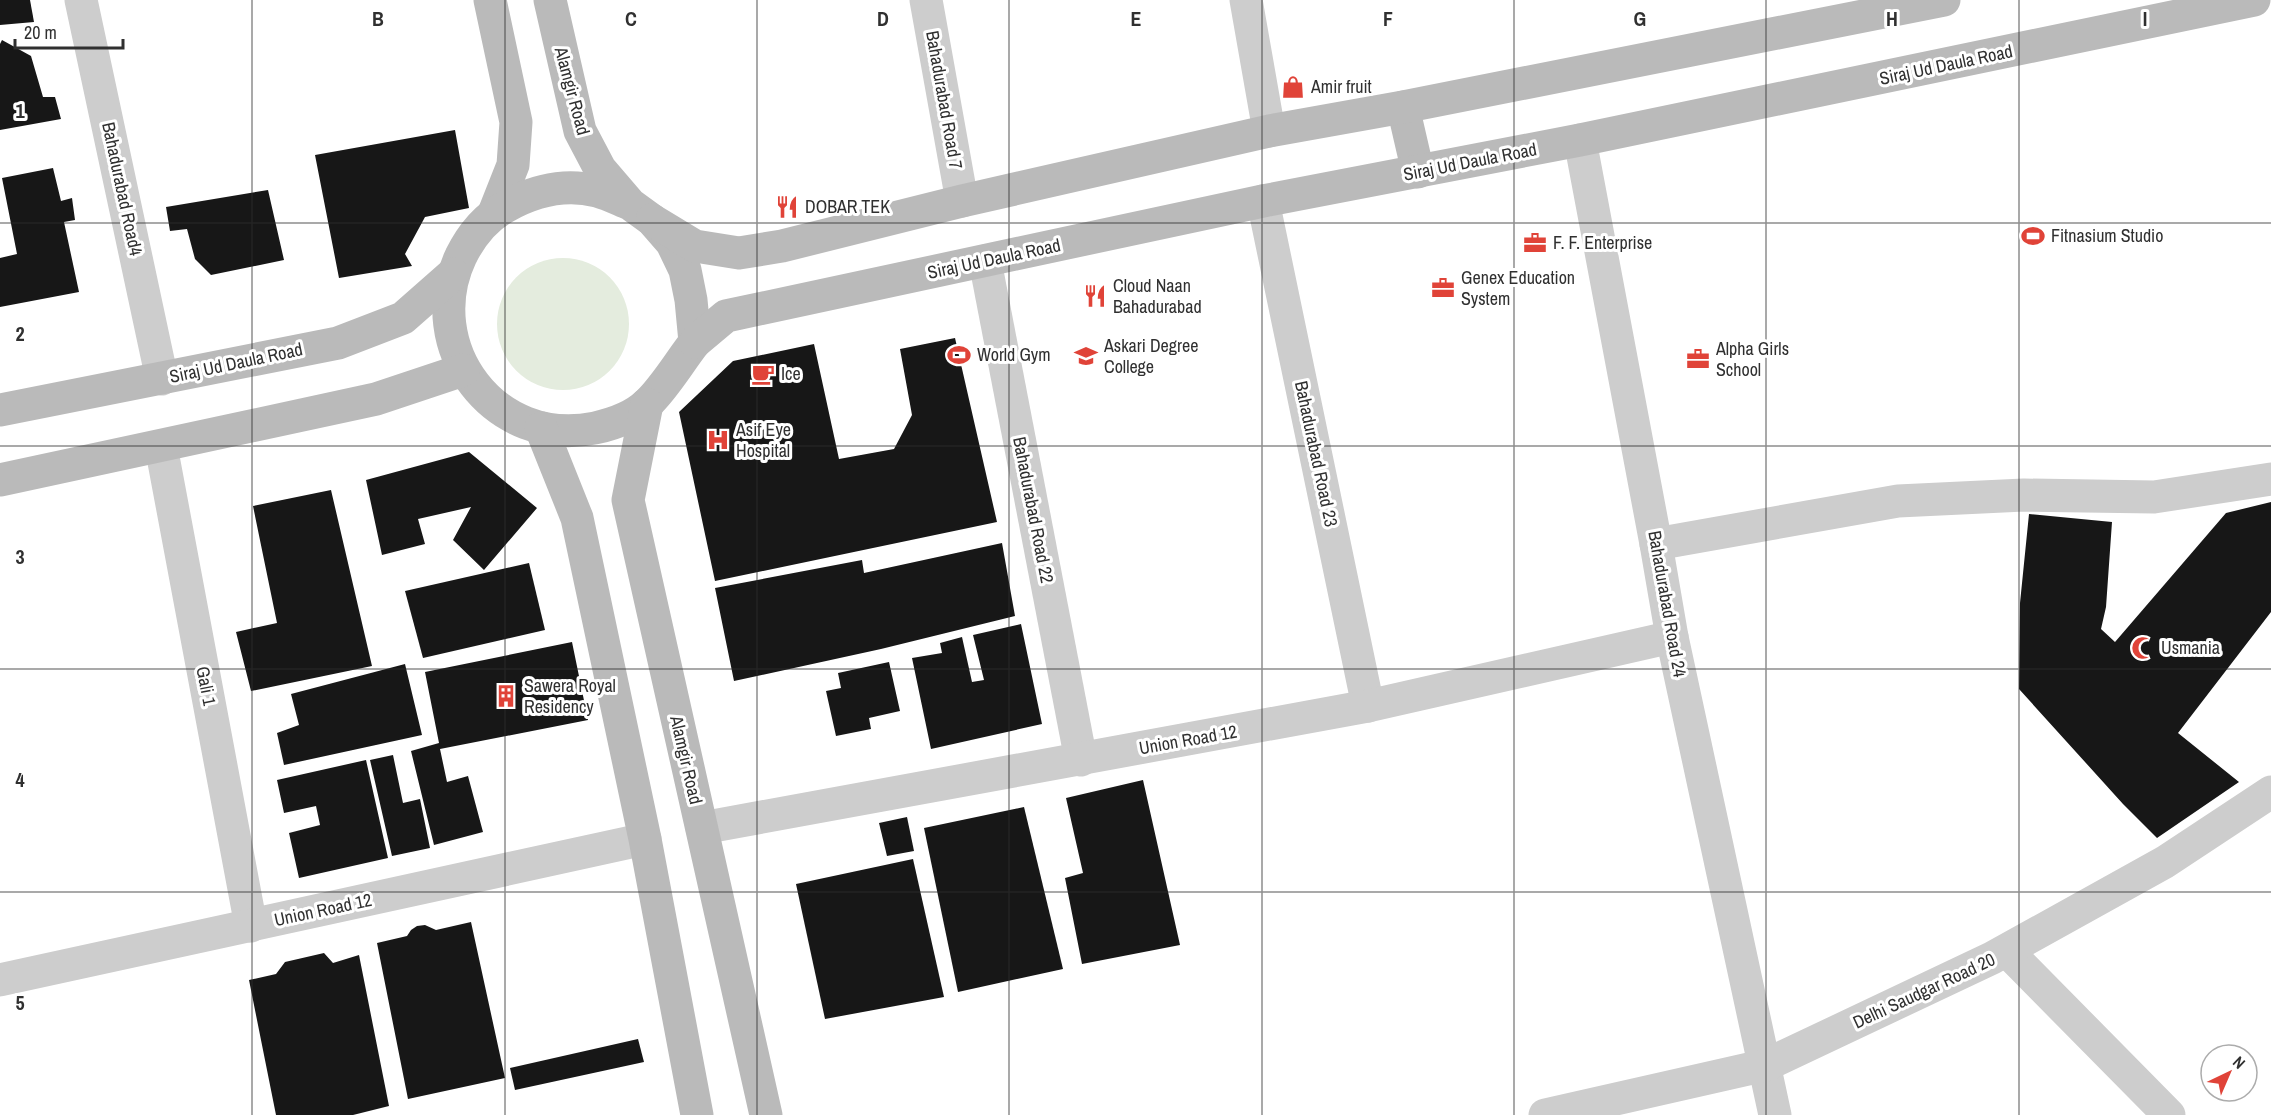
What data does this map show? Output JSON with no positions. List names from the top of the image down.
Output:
{
  "streets": {
    "main road": ["Siraj Ud Daula Road", "Alamgir Road"],
    "street": [
      "Bahadurabad Road 7",
      "Bahadurabad Road4",
      "Bahadurabad Road 23",
      "Bahadurabad Road 22",
      "Bahadurabad Road 24",
      "Gali 1",
      "Union Road 12",
      "Delhi Saudgar Road 20"
    ]
  },
  "crossings": [
    ["Siraj Ud Daula Road", "Alamgir Road"],
    ["Siraj Ud Daula Road", "Bahadurabad Road4"],
    ["Siraj Ud Daula Road", "Bahadurabad Road 23"],
    ["Siraj Ud Daula Road", "Bahadurabad Road 22"],
    ["Siraj Ud Daula Road", "Bahadurabad Road 24"],
    ["Alamgir Road", "Union Road 12"],
    ["Bahadurabad Road 23", "Union Road 12"],
    ["Bahadurabad Road 22", "Union Road 12"],
    ["Bahadurabad Road 24", "Union Road 12"],
    ["Bahadurabad Road 24", "Delhi Saudgar Road 20"],
    ["Gali 1", "Union Road 12"]
  ],
  "places": {
    "shop": ["Amir fruit"],
    "restaurant": ["DOBAR TEK", "Cloud Naan Bahadurabad"],
    "sports": ["Fitnasium Studio", "World Gym"],
    "office": ["F. F. Enterprise", "Genex Education System", "Alpha Girls School"],
    "school or university": ["Askari Degree College"],
    "cafe": ["Ice"],
    "hospital": ["Asif Eye Hospital"],
    "mosque": ["Usmania"],
    "building": ["Sawera Royal Residency"]
  },
  "scale_bar": "20 m",
  "north": "top right",
  "grid": {
    "columns": [
      "B",
      "C",
      "D",
      "E",
      "F",
      "G",
      "H",
      "I"
    ],
    "rows": [
      "1",
      "2",
      "3",
      "4",
      "5"
    ]
  }
}
